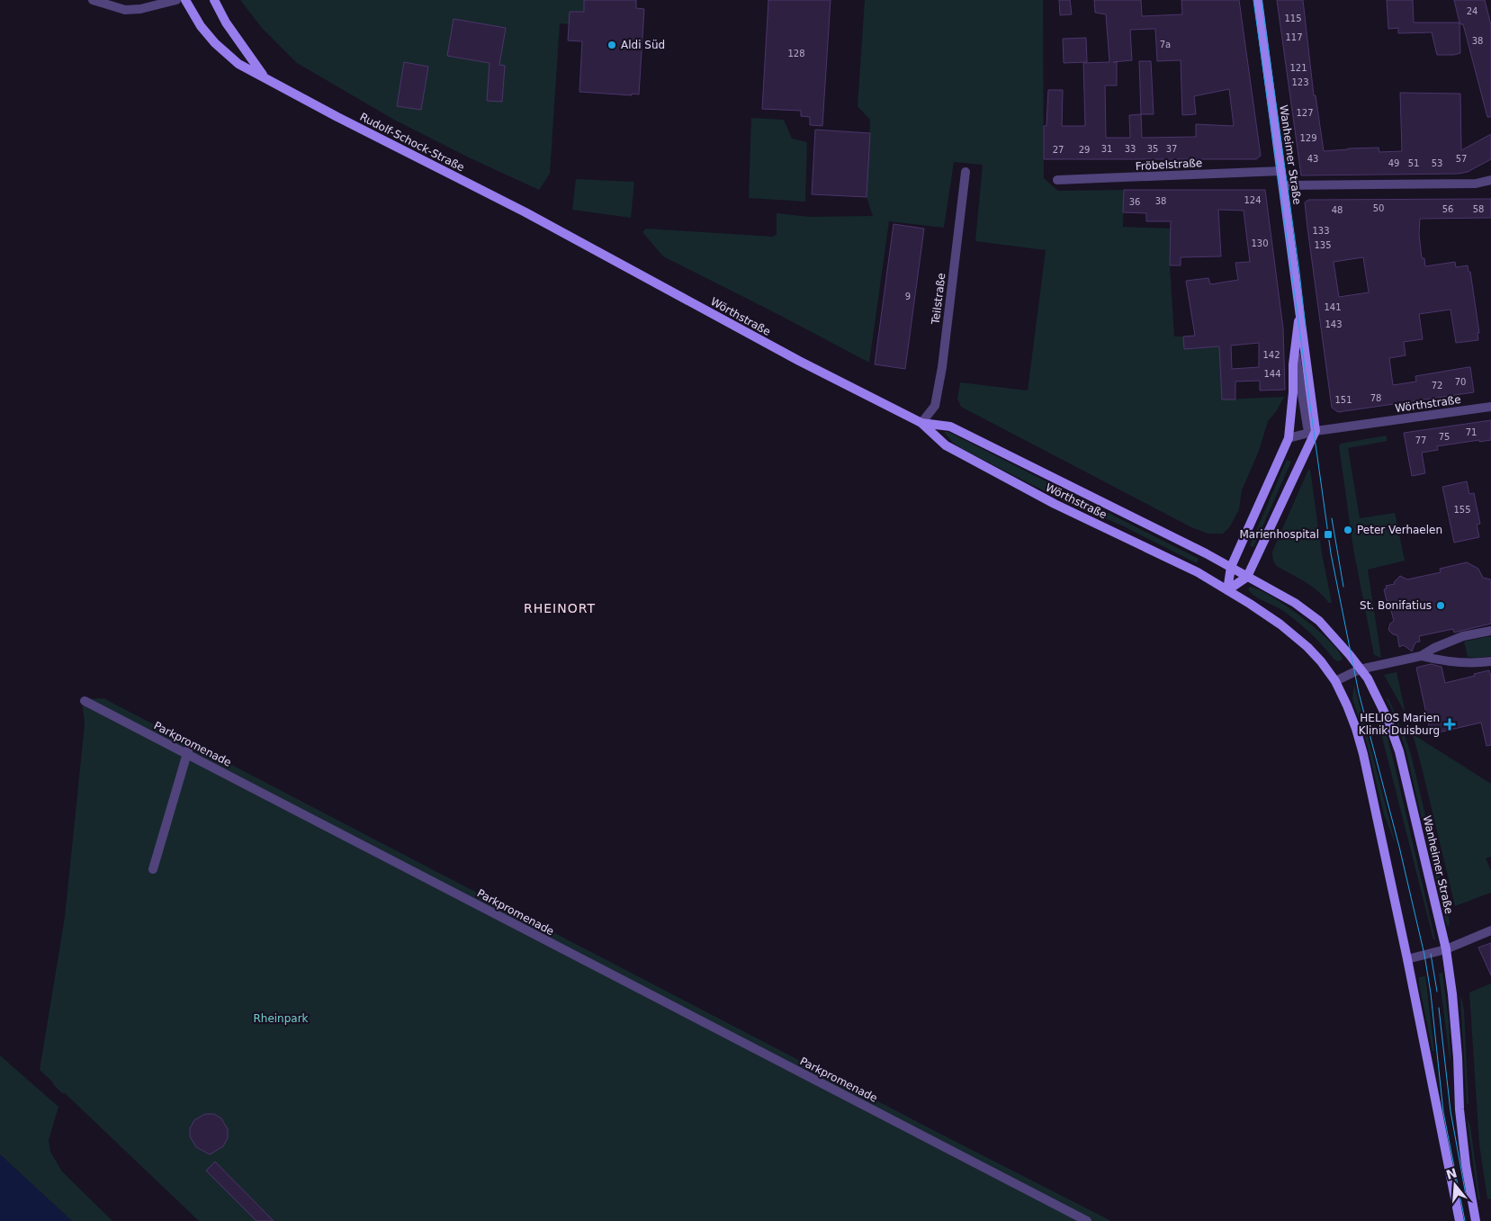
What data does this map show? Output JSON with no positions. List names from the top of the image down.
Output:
{
  "streets": {
    "street": [
      "Rudolf-Schock-Straße",
      "Wanheimer Straße",
      "Fröbelstraße",
      "Teilstraße",
      "Wörthstraße",
      "Parkpromenade"
    ]
  },
  "crossings": [
    ["Rudolf-Schock-Straße", "Wörthstraße"],
    ["Wanheimer Straße", "Fröbelstraße"],
    ["Wanheimer Straße", "Wörthstraße"],
    ["Teilstraße", "Wörthstraße"]
  ],
  "districts": ["RHEINORT"],
  "parks": ["Rheinpark"],
  "places": {
    "other": ["Aldi Süd", "Peter Verhaelen", "St. Bonifatius"],
    "transit": ["Marienhospital"],
    "health": ["HELIOS Marien Klinik Duisburg"]
  },
  "house_numbers": [
    "24",
    "115",
    "117",
    "38",
    "7a",
    "128",
    "121",
    "123",
    "127",
    "129",
    "31",
    "33",
    "35",
    "37",
    "27",
    "29",
    "43",
    "57",
    "49",
    "51",
    "53",
    "124",
    "38",
    "36",
    "50",
    "56",
    "58",
    "48",
    "133",
    "130",
    "135",
    "9",
    "141",
    "143",
    "142",
    "144",
    "70",
    "72",
    "78",
    "151",
    "71",
    "75",
    "77",
    "155"
  ],
  "north": "top"
}
